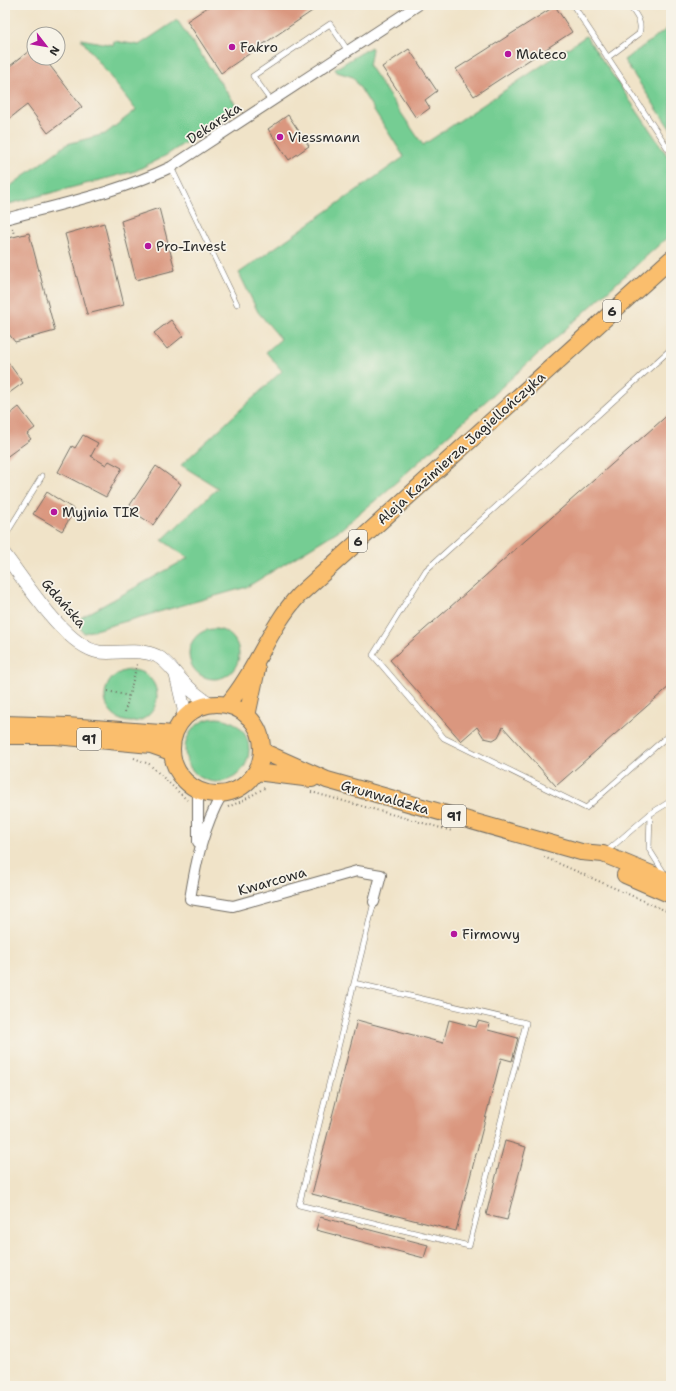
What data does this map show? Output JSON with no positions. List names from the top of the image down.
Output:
{
  "streets": {
    "main road": [
      "6",
      "Aleja Kazimierza Jagiellończyka",
      "91",
      "Grunwaldzka"
    ],
    "street": ["Dekarska", "Gdańska", "Kwarcowa"]
  },
  "crossings": [
    ["Aleja Kazimierza Jagiellończyka", "Gdańska"],
    ["Aleja Kazimierza Jagiellończyka", "91"],
    ["Aleja Kazimierza Jagiellończyka", "Grunwaldzka"],
    ["Aleja Kazimierza Jagiellończyka", "Kwarcowa"],
    ["Gdańska", "91"],
    ["Gdańska", "Grunwaldzka"],
    ["Gdańska", "Kwarcowa"],
    ["91", "Grunwaldzka"],
    ["91", "Kwarcowa"],
    ["Grunwaldzka", "Kwarcowa"]
  ],
  "places": [
    "Fakro",
    "Mateco",
    "Viessmann",
    "Pro-Invest",
    "Myjnia TIR",
    "Firmowy"
  ],
  "north": "bottom right"
}
